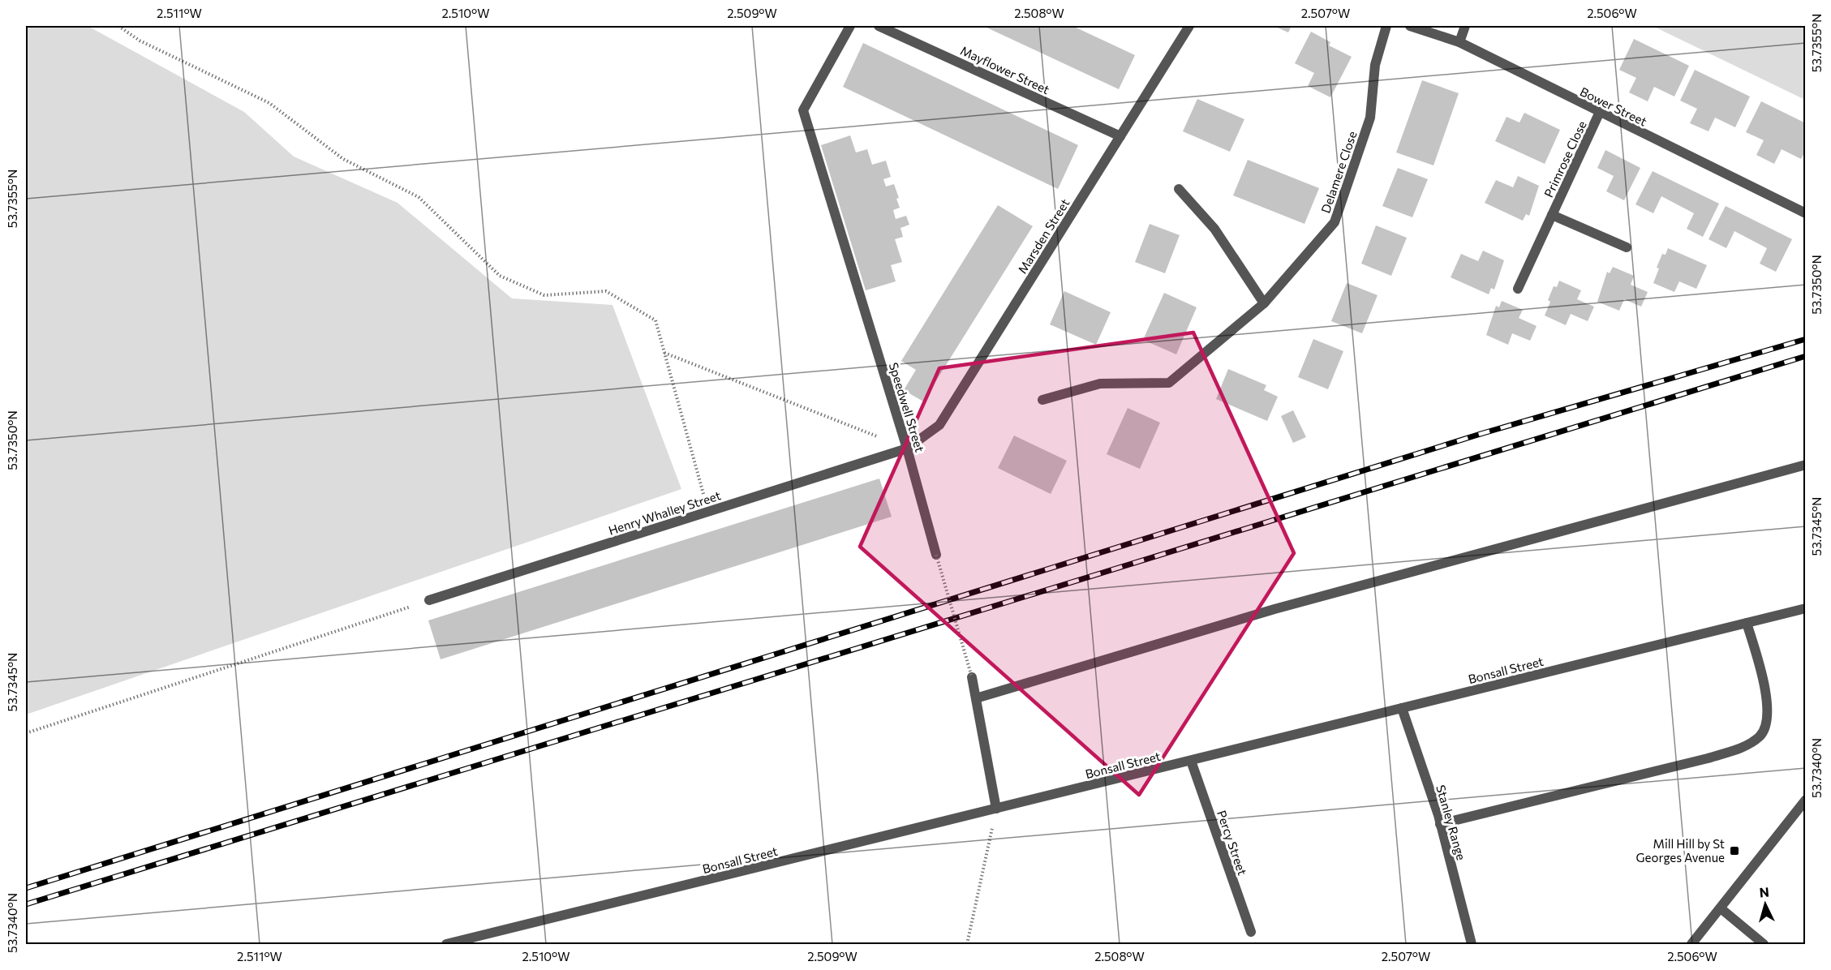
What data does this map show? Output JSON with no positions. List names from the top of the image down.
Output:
{
  "streets": {
    "street": [
      "Mayflower Street",
      "Bower Street",
      "Primrose Close",
      "Delamere Close",
      "Marsden Street",
      "Speedwell Street",
      "Henry Whalley Street",
      "Bonsall Street",
      "Stanley Range",
      "Percy Street"
    ]
  },
  "crossings": [
    ["Mayflower Street", "Marsden Street"],
    ["Bower Street", "Primrose Close"],
    ["Marsden Street", "Speedwell Street"],
    ["Marsden Street", "Henry Whalley Street"],
    ["Speedwell Street", "Henry Whalley Street"],
    ["Bonsall Street", "Stanley Range"],
    ["Bonsall Street", "Percy Street"]
  ],
  "places": {
    "transit": ["Mill Hill by St Georges Avenue"]
  },
  "north": "top",
  "coordinates": [
    "2.511°W",
    "2.510°W",
    "2.509°W",
    "2.508°W",
    "2.507°W",
    "2.506°W",
    "53.7355°N",
    "53.7350°N",
    "53.7345°N",
    "53.7340°N"
  ]
}
